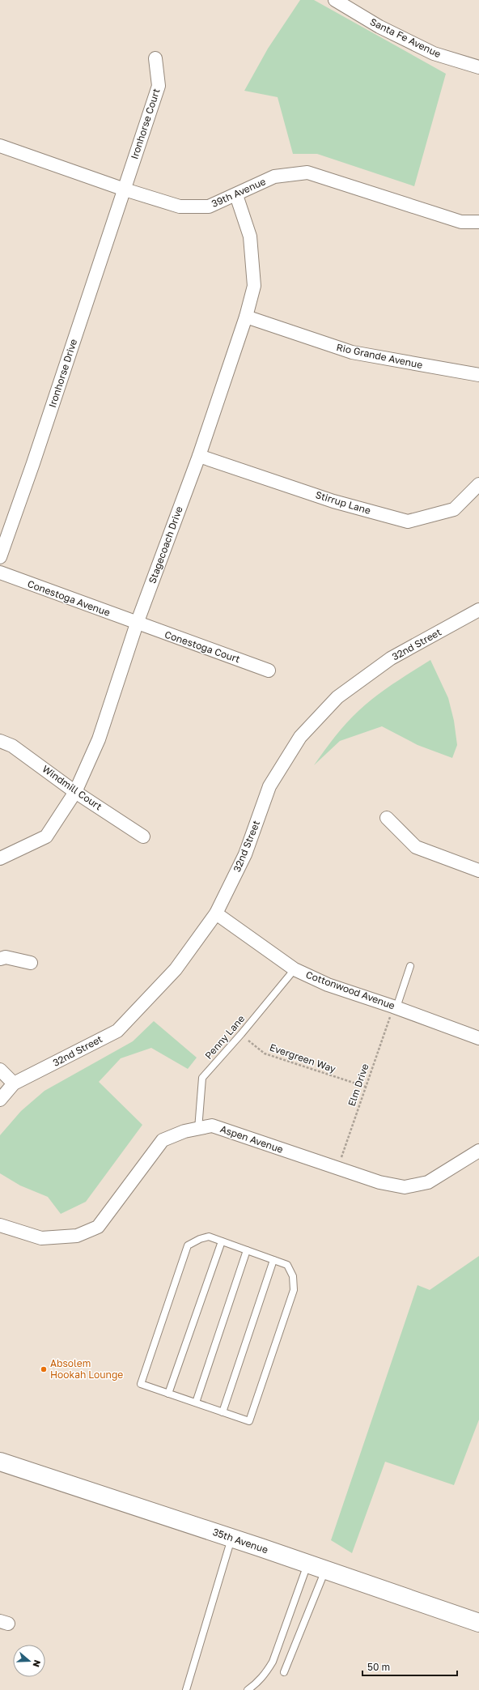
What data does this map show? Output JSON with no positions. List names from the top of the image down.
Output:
{
  "streets": {
    "main road": ["35th Avenue"],
    "street": [
      "Santa Fe Avenue",
      "Ironhorse Court",
      "39th Avenue",
      "Rio Grande Avenue",
      "Ironhorse Drive",
      "Stirrup Lane",
      "Stagecoach Drive",
      "Conestoga Avenue",
      "32nd Street",
      "Conestoga Court",
      "Windmill Court",
      "Cottonwood Avenue",
      "Aspen Avenue"
    ],
    "lane": ["Penny Lane"],
    "path": ["Evergreen Way", "Elm Drive"]
  },
  "crossings": [
    ["Ironhorse Court", "39th Avenue"],
    ["Ironhorse Court", "Ironhorse Drive"],
    ["39th Avenue", "Ironhorse Drive"],
    ["39th Avenue", "Stagecoach Drive"],
    ["Rio Grande Avenue", "Stagecoach Drive"],
    ["Stirrup Lane", "Stagecoach Drive"],
    ["Stagecoach Drive", "Conestoga Avenue"],
    ["Stagecoach Drive", "Conestoga Court"],
    ["Stagecoach Drive", "Windmill Court"],
    ["Conestoga Avenue", "Conestoga Court"],
    ["32nd Street", "Cottonwood Avenue"],
    ["Cottonwood Avenue", "Penny Lane"],
    ["Cottonwood Avenue", "Elm Drive"],
    ["Penny Lane", "Evergreen Way"],
    ["Penny Lane", "Aspen Avenue"],
    ["Evergreen Way", "Elm Drive"],
    ["Elm Drive", "Aspen Avenue"]
  ],
  "places": ["Absolem Hookah Lounge"],
  "scale_bar": "50 m",
  "north": "right"
}
